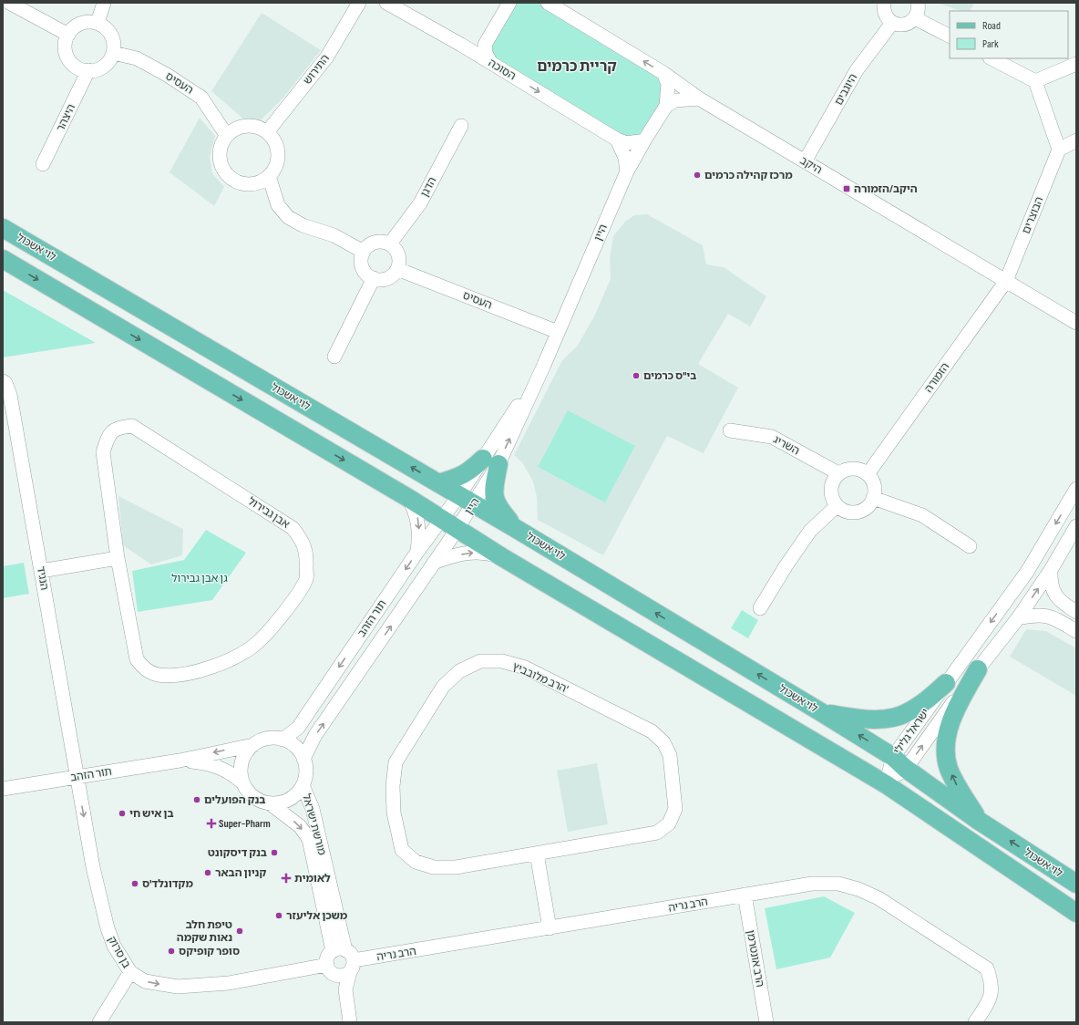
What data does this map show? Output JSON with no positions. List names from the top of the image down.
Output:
{
  "streets": {
    "main road": ["לוי אשכול"],
    "street": [
      "התירוש",
      "הסוכה",
      "העסיס",
      "היוגבים",
      "היצהר",
      "היקב",
      "הדגן",
      "הבוצרים",
      "היין",
      "הזמורה",
      "השריג",
      "אבן גבירול",
      "הנגיד",
      "תור הזהב",
      "הרב מלובביץ'",
      "ישראל גלילי",
      "מורשת ישראל",
      "הרב נריה",
      "בן סרוק",
      "הרב אונטרמן"
    ]
  },
  "crossings": [
    ["התירוש", "העסיס"],
    ["הסוכה", "היין"],
    ["העסיס", "היצהר"],
    ["העסיס", "הדגן"],
    ["העסיס", "היין"],
    ["היוגבים", "היקב"],
    ["היקב", "הבוצרים"],
    ["היקב", "היין"],
    ["היקב", "הזמורה"],
    ["הבוצרים", "הזמורה"],
    ["היין", "לוי אשכול"],
    ["היין", "תור הזהב"],
    ["לוי אשכול", "תור הזהב"],
    ["לוי אשכול", "ישראל גלילי"],
    ["הזמורה", "השריג"],
    ["הנגיד", "תור הזהב"],
    ["הנגיד", "בן סרוק"],
    ["תור הזהב", "מורשת ישראל"],
    ["תור הזהב", "בן סרוק"],
    ["מורשת ישראל", "הרב נריה"],
    ["מורשת ישראל", "בן סרוק"],
    ["הרב נריה", "בן סרוק"],
    ["הרב נריה", "הרב אונטרמן"]
  ],
  "one_way": ["הסוכה"],
  "districts": ["קריית כרמים"],
  "parks": ["גן אבן גבירול"],
  "places": {
    "other": [
      "מרכז קהילה כרמים",
      "בי\"ס כרמים",
      "בנק הפועלים",
      "בן איש חי",
      "בנק דיסקונט",
      "קניון הבאר",
      "מקדונלד'ס",
      "משכן אליעזר",
      "טיפת חלב נאות שקמה",
      "סופר קופיקס"
    ],
    "transit": ["היקב/הזמורה"],
    "health": ["Super-Pharm", "לאומית"]
  },
  "legend": ["Road", "Park"]
}
